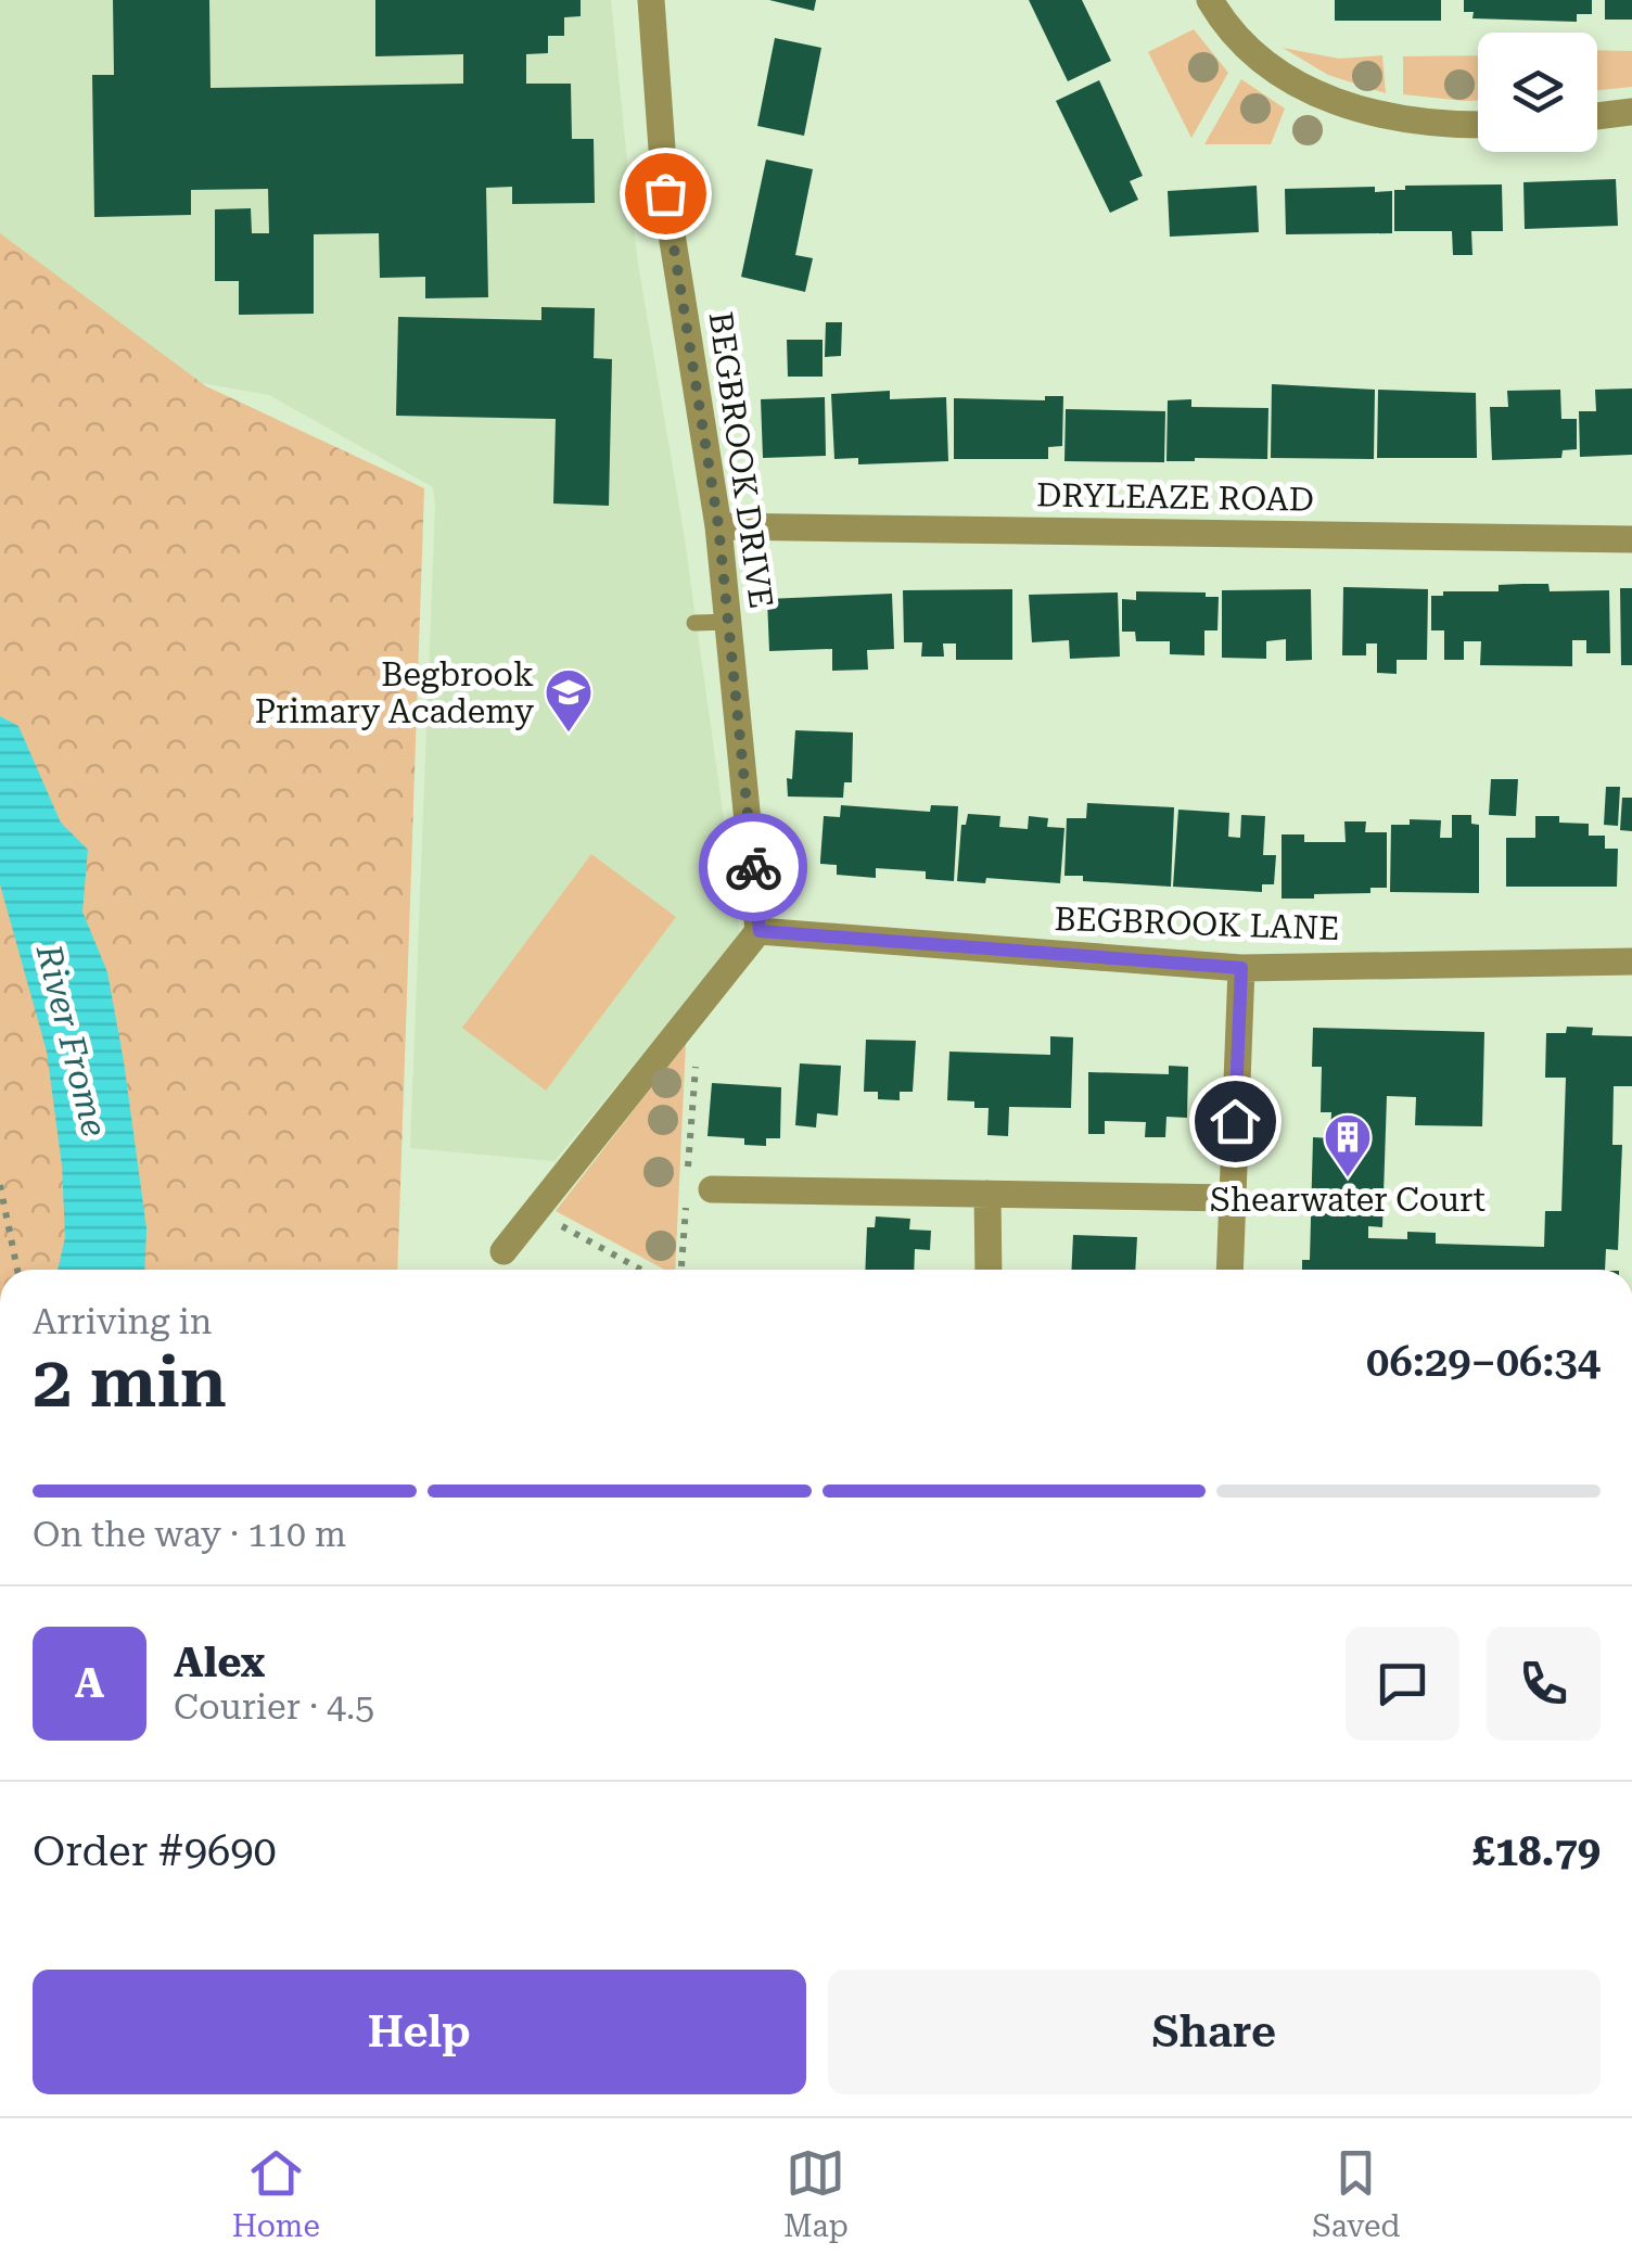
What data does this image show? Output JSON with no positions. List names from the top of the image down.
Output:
{
  "streets": {
    "street": ["BEGBROOK DRIVE", "DRYLEAZE ROAD", "BEGBROOK LANE"]
  },
  "crossings": [
    ["BEGBROOK DRIVE", "DRYLEAZE ROAD"],
    ["BEGBROOK DRIVE", "BEGBROOK LANE"]
  ],
  "water": ["River Frome"],
  "places": {
    "school or university": ["Begbrook Primary Academy"],
    "building": ["Shearwater Court"]
  },
  "page": {
    "heading": ["2 min", "Arriving in", "06:29–06:34"],
    "panel": [
      "Alex",
      "Courier · 4.5",
      "Order #9690",
      "£18.79"
    ],
    "bar": "On the way · 110 m",
    "round": "A",
    "buttons": ["Help", "Share"],
    "tabs": ["Home", "Map", "Saved"]
  }
}
